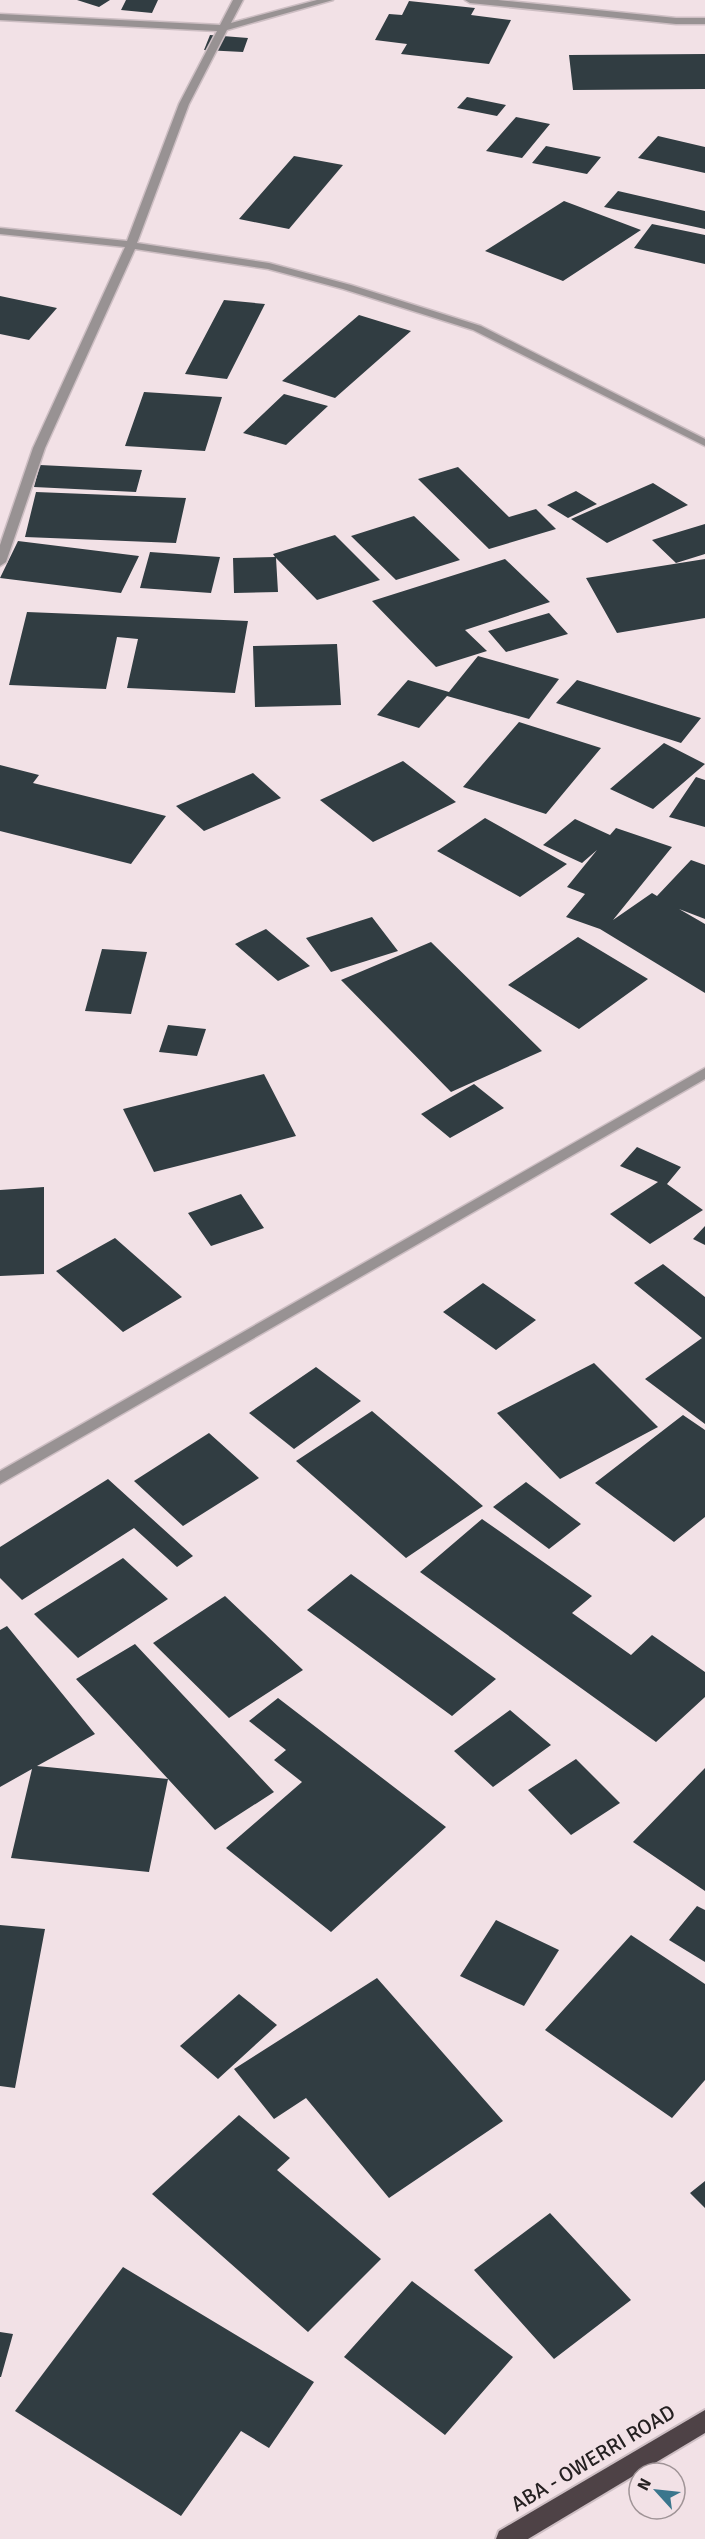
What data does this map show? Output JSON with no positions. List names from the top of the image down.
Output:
{
  "streets": {
    "highway": ["ABA - OWERRI ROAD"]
  },
  "north": "top left"
}
